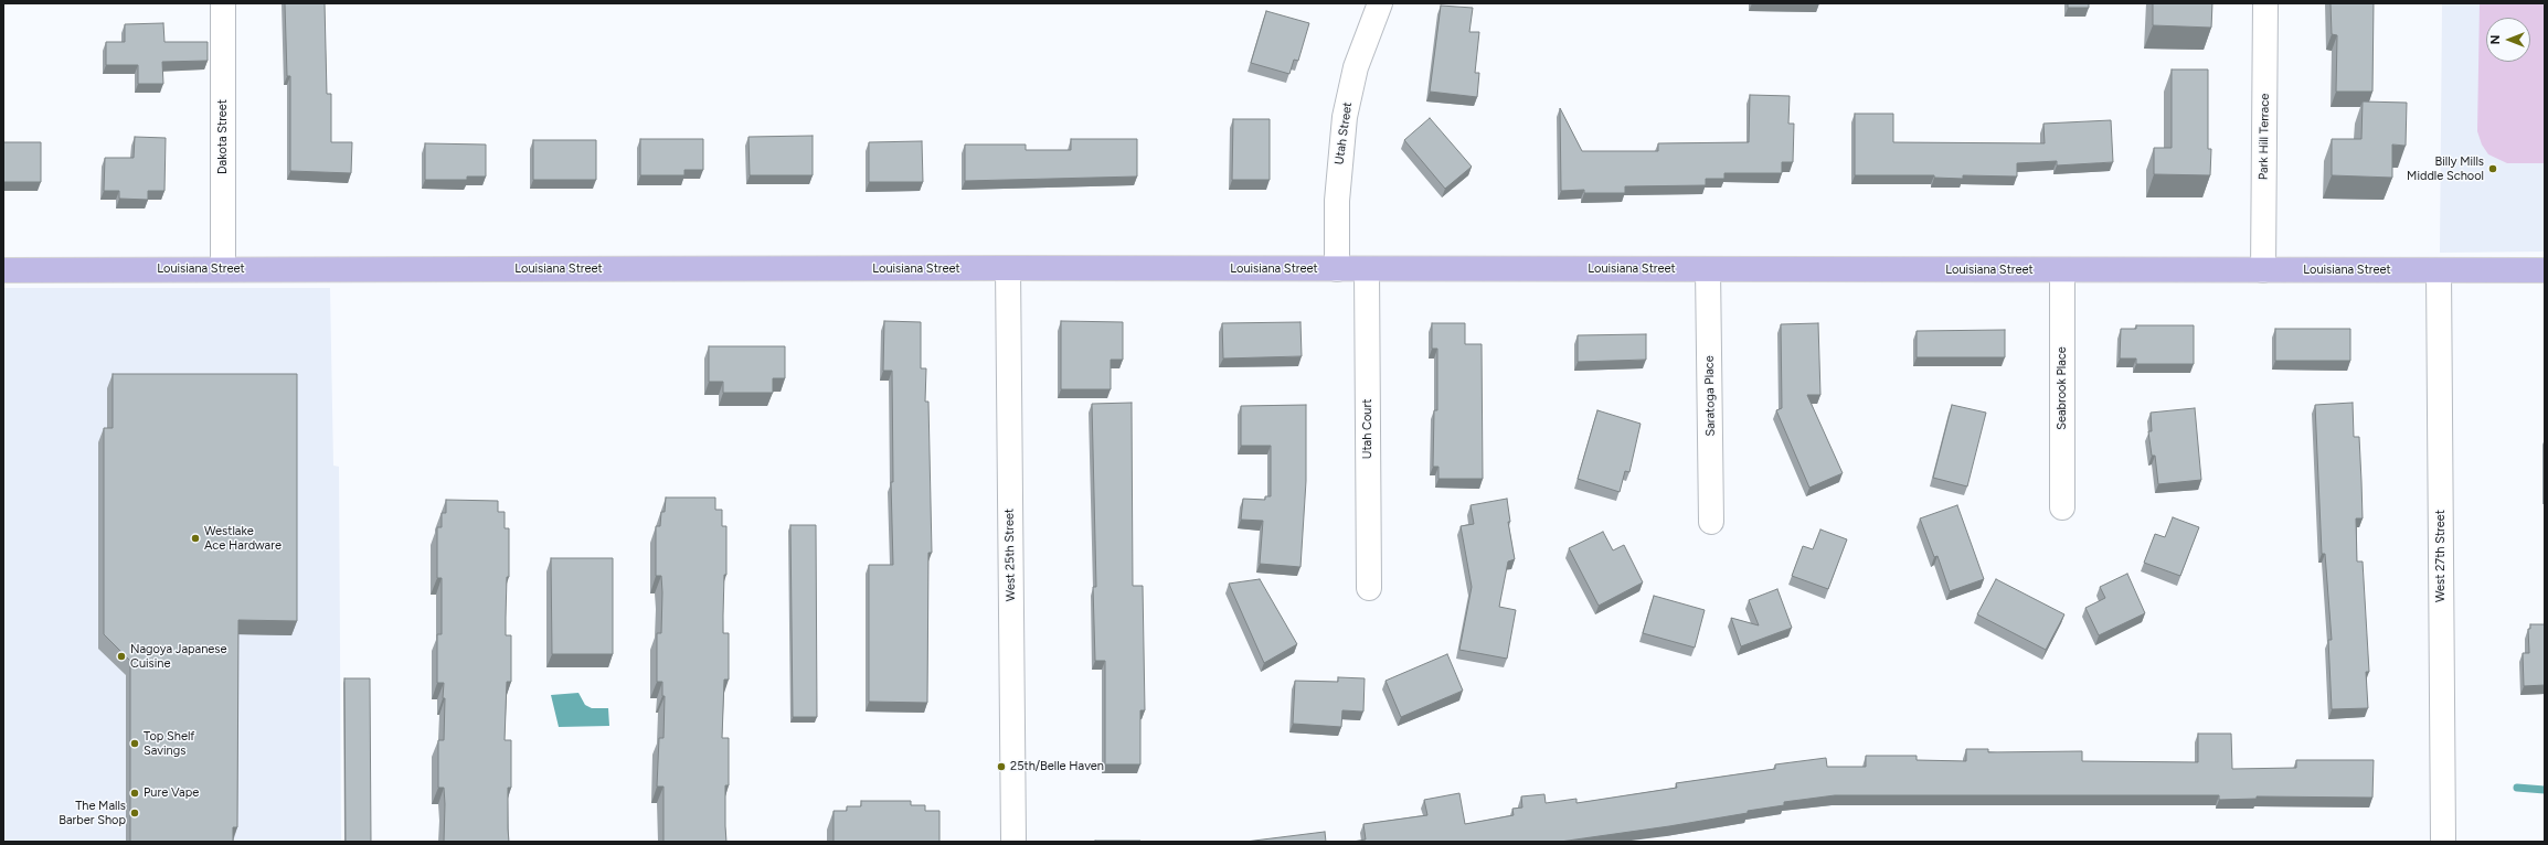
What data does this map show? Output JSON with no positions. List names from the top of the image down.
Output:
{
  "streets": {
    "main road": ["Louisiana Street"],
    "street": [
      "Utah Street",
      "Dakota Street",
      "Park Hill Terrace",
      "Seabrook Place",
      "Saratoga Place",
      "Utah Court",
      "West 25th Street",
      "West 27th Street"
    ]
  },
  "crossings": [
    ["Utah Street", "Louisiana Street"],
    ["Dakota Street", "Louisiana Street"],
    ["Park Hill Terrace", "Louisiana Street"],
    ["Louisiana Street", "Seabrook Place"],
    ["Louisiana Street", "Saratoga Place"],
    ["Louisiana Street", "Utah Court"],
    ["Louisiana Street", "West 25th Street"],
    ["Louisiana Street", "West 27th Street"]
  ],
  "places": [
    "Billy Mills Middle School",
    "Westlake Ace Hardware",
    "Nagoya Japanese Cuisine",
    "Top Shelf Savings",
    "25th/Belle Haven",
    "Pure Vape",
    "The Malls Barber Shop"
  ],
  "north": "left"
}
